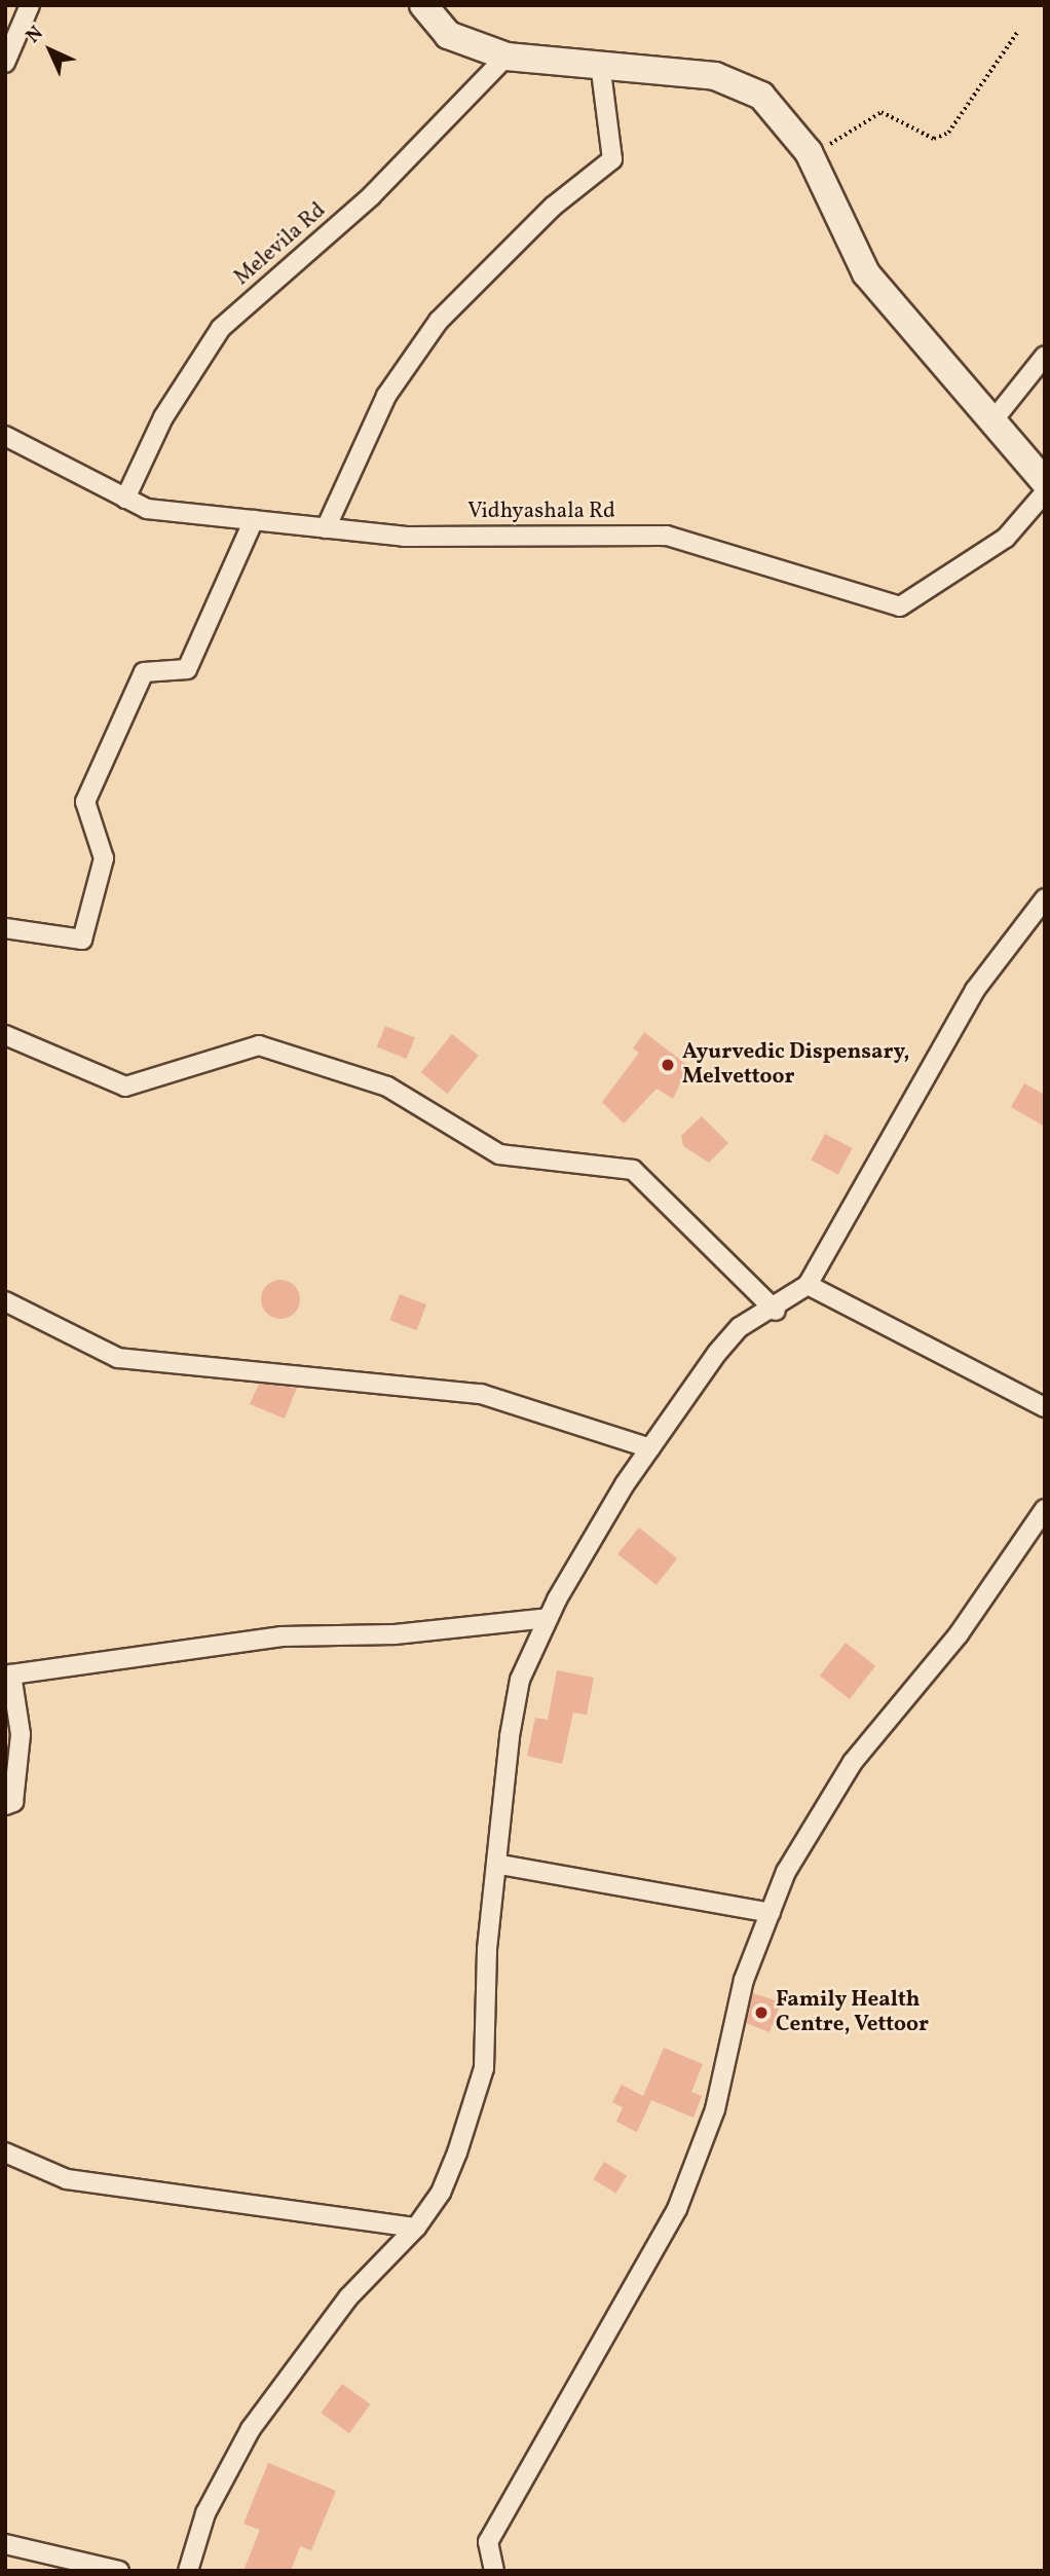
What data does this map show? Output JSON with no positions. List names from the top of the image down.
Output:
{
  "streets": {
    "street": ["Melevila Rd", "Vidhyashala Rd"]
  },
  "crossings": [
    ["Melevila Rd", "Vidhyashala Rd"]
  ],
  "places": ["Ayurvedic Dispensary, Melvettoor", "Family Health Centre, Vettoor"],
  "north": "top left"
}
